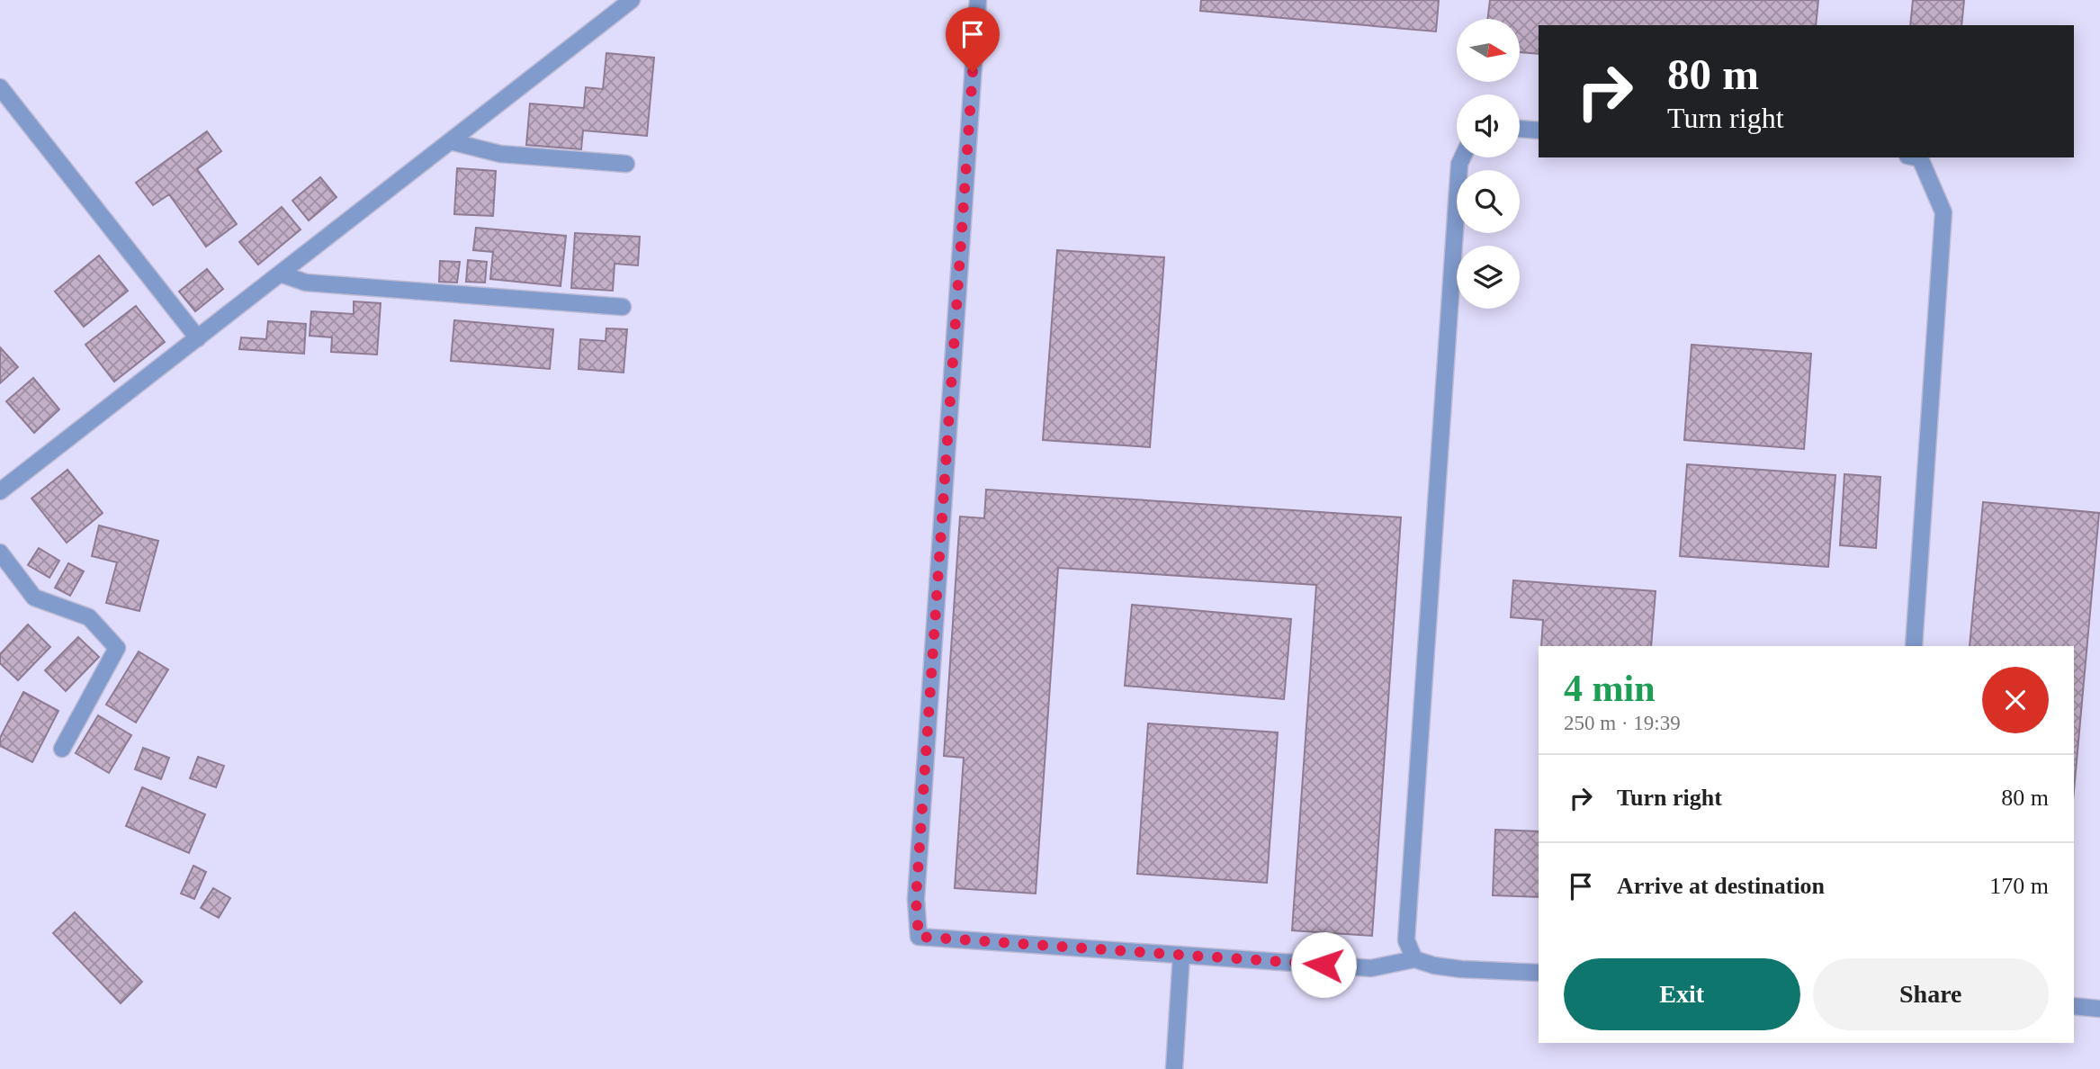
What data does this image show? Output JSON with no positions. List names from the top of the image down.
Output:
{
  "north": "right",
  "page": {
    "turn": ["80 m", "Turn right"],
    "heading": ["4 min", "250 m · 19:39"],
    "list": [
      {
        "name": "Turn right",
        "value": "80 m"
      },
      {
        "name": "Arrive at destination",
        "value": "170 m"
      }
    ],
    "buttons": ["Exit", "Share"]
  }
}
